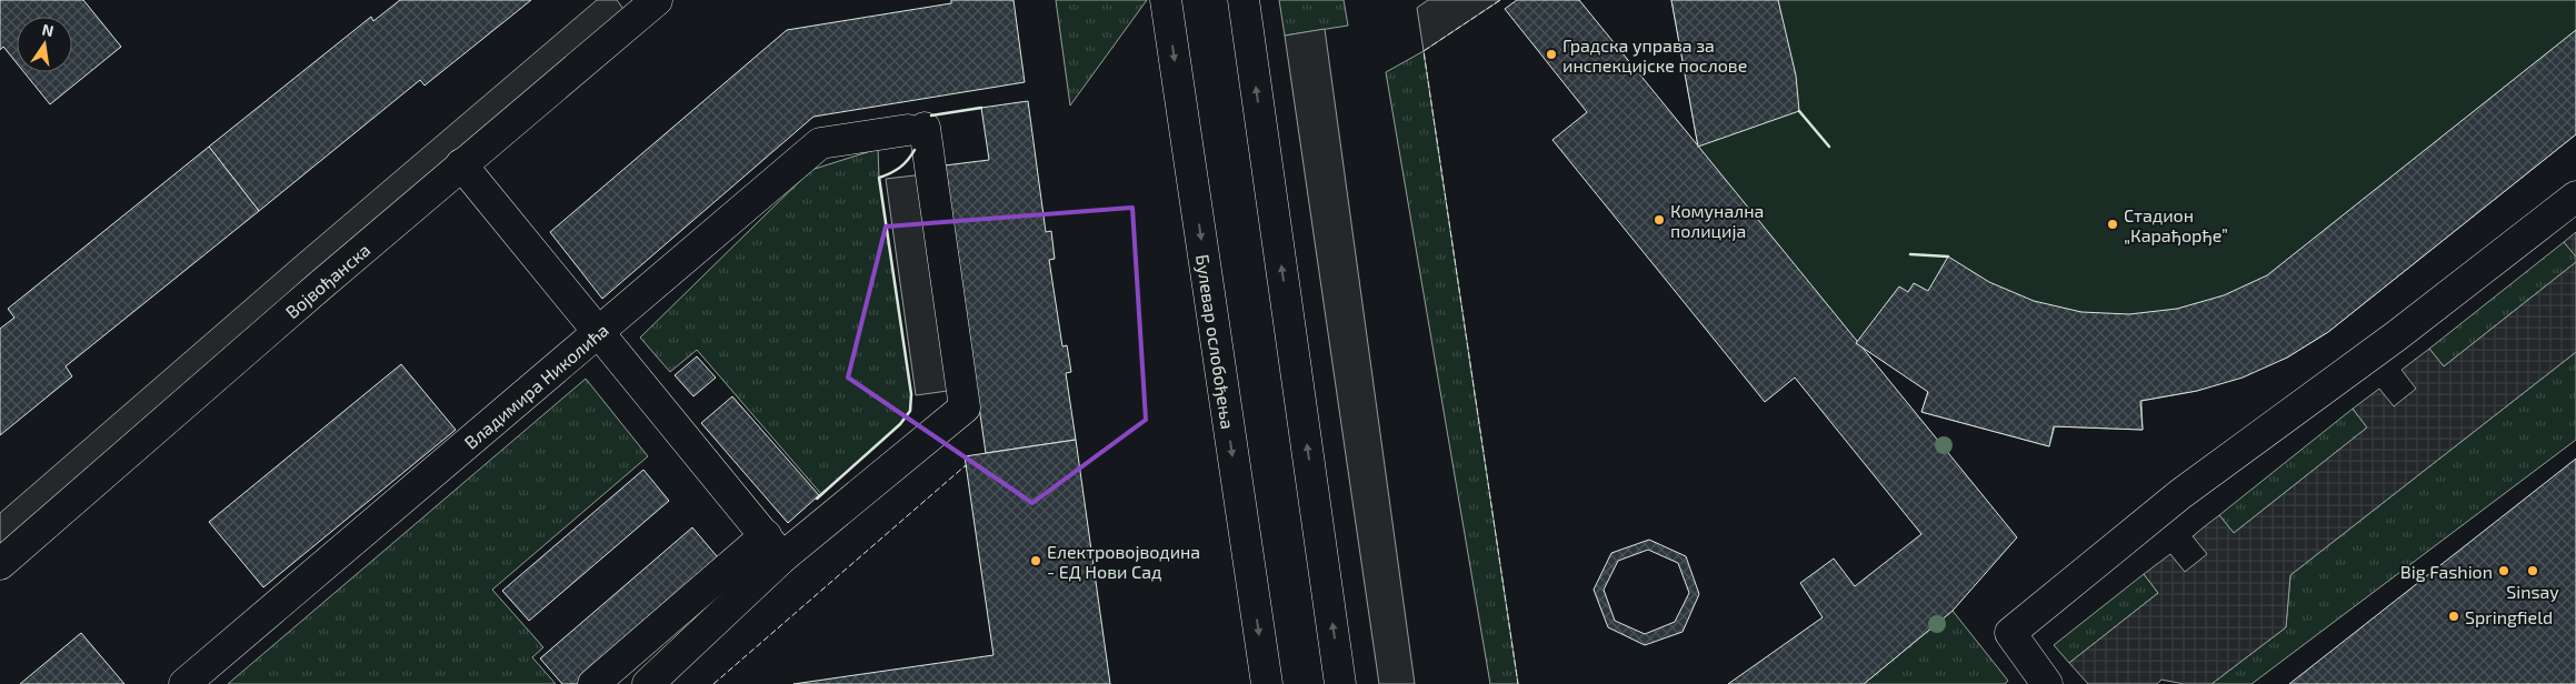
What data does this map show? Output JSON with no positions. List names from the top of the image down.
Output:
{
  "streets": {
    "main road": ["Војвођанска", "Булевар ослобођења", "Владимира Николића"]
  },
  "places": [
    "Градска управа за инспекцијске послове",
    "Комунална полиција",
    "Стадион „Карађорђе”",
    "Електровојводина - ЕД Нови Сад",
    "Big Fashion",
    "Sinsay",
    "Springfield"
  ],
  "north": "top"
}
